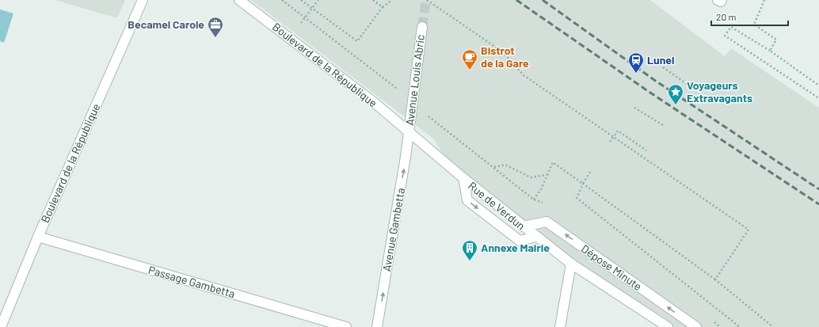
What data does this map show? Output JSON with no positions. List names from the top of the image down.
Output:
{
  "streets": {
    "main road": [
      "Boulevard de la République",
      "Avenue Louis Abric",
      "Rue de Verdun",
      "Avenue Gambetta",
      "Dépose Minute",
      "Passage Gambetta"
    ]
  },
  "crossings": [
    ["Boulevard de la République", "Avenue Louis Abric"],
    ["Boulevard de la République", "Rue de Verdun"],
    ["Boulevard de la République", "Avenue Gambetta"],
    ["Boulevard de la République", "Passage Gambetta"],
    ["Avenue Louis Abric", "Rue de Verdun"],
    ["Avenue Louis Abric", "Avenue Gambetta"],
    ["Rue de Verdun", "Avenue Gambetta"],
    ["Rue de Verdun", "Dépose Minute"]
  ],
  "one_way": ["Avenue Gambetta", "Dépose Minute"],
  "places": {
    "office": ["Becamel Carole"],
    "cafe": ["Bistrot de la Gare"],
    "station": ["Lunel"],
    "place": ["Voyageurs Extravagants"],
    "building": ["Annexe Mairie"]
  },
  "scale_bar": "20 m"
}
